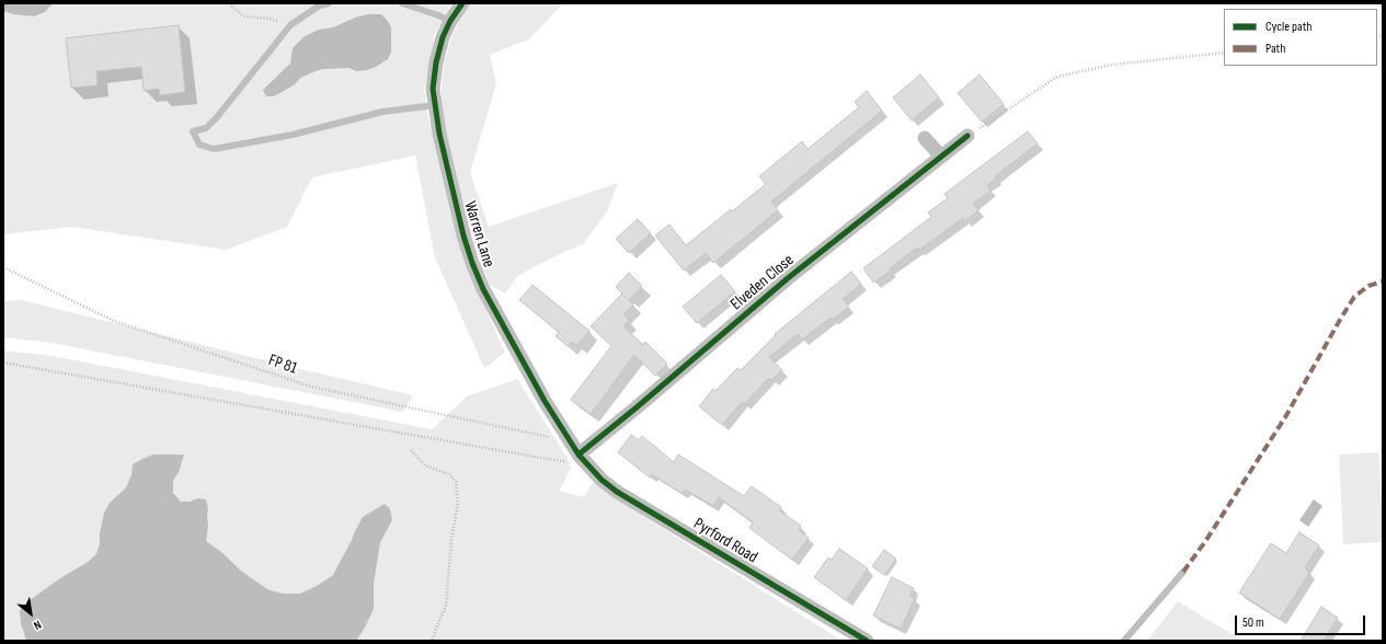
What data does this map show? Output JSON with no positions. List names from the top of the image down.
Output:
{
  "streets": {
    "street": ["Warren Lane", "Elveden Close", "Pyrford Road"],
    "path": ["FP 81"]
  },
  "crossings": [
    ["Warren Lane", "Elveden Close"],
    ["Warren Lane", "FP 81"],
    ["Warren Lane", "Pyrford Road"],
    ["Elveden Close", "Pyrford Road"]
  ],
  "legend": ["Cycle path", "Path"],
  "scale_bar": "50 m",
  "north": "bottom right"
}
